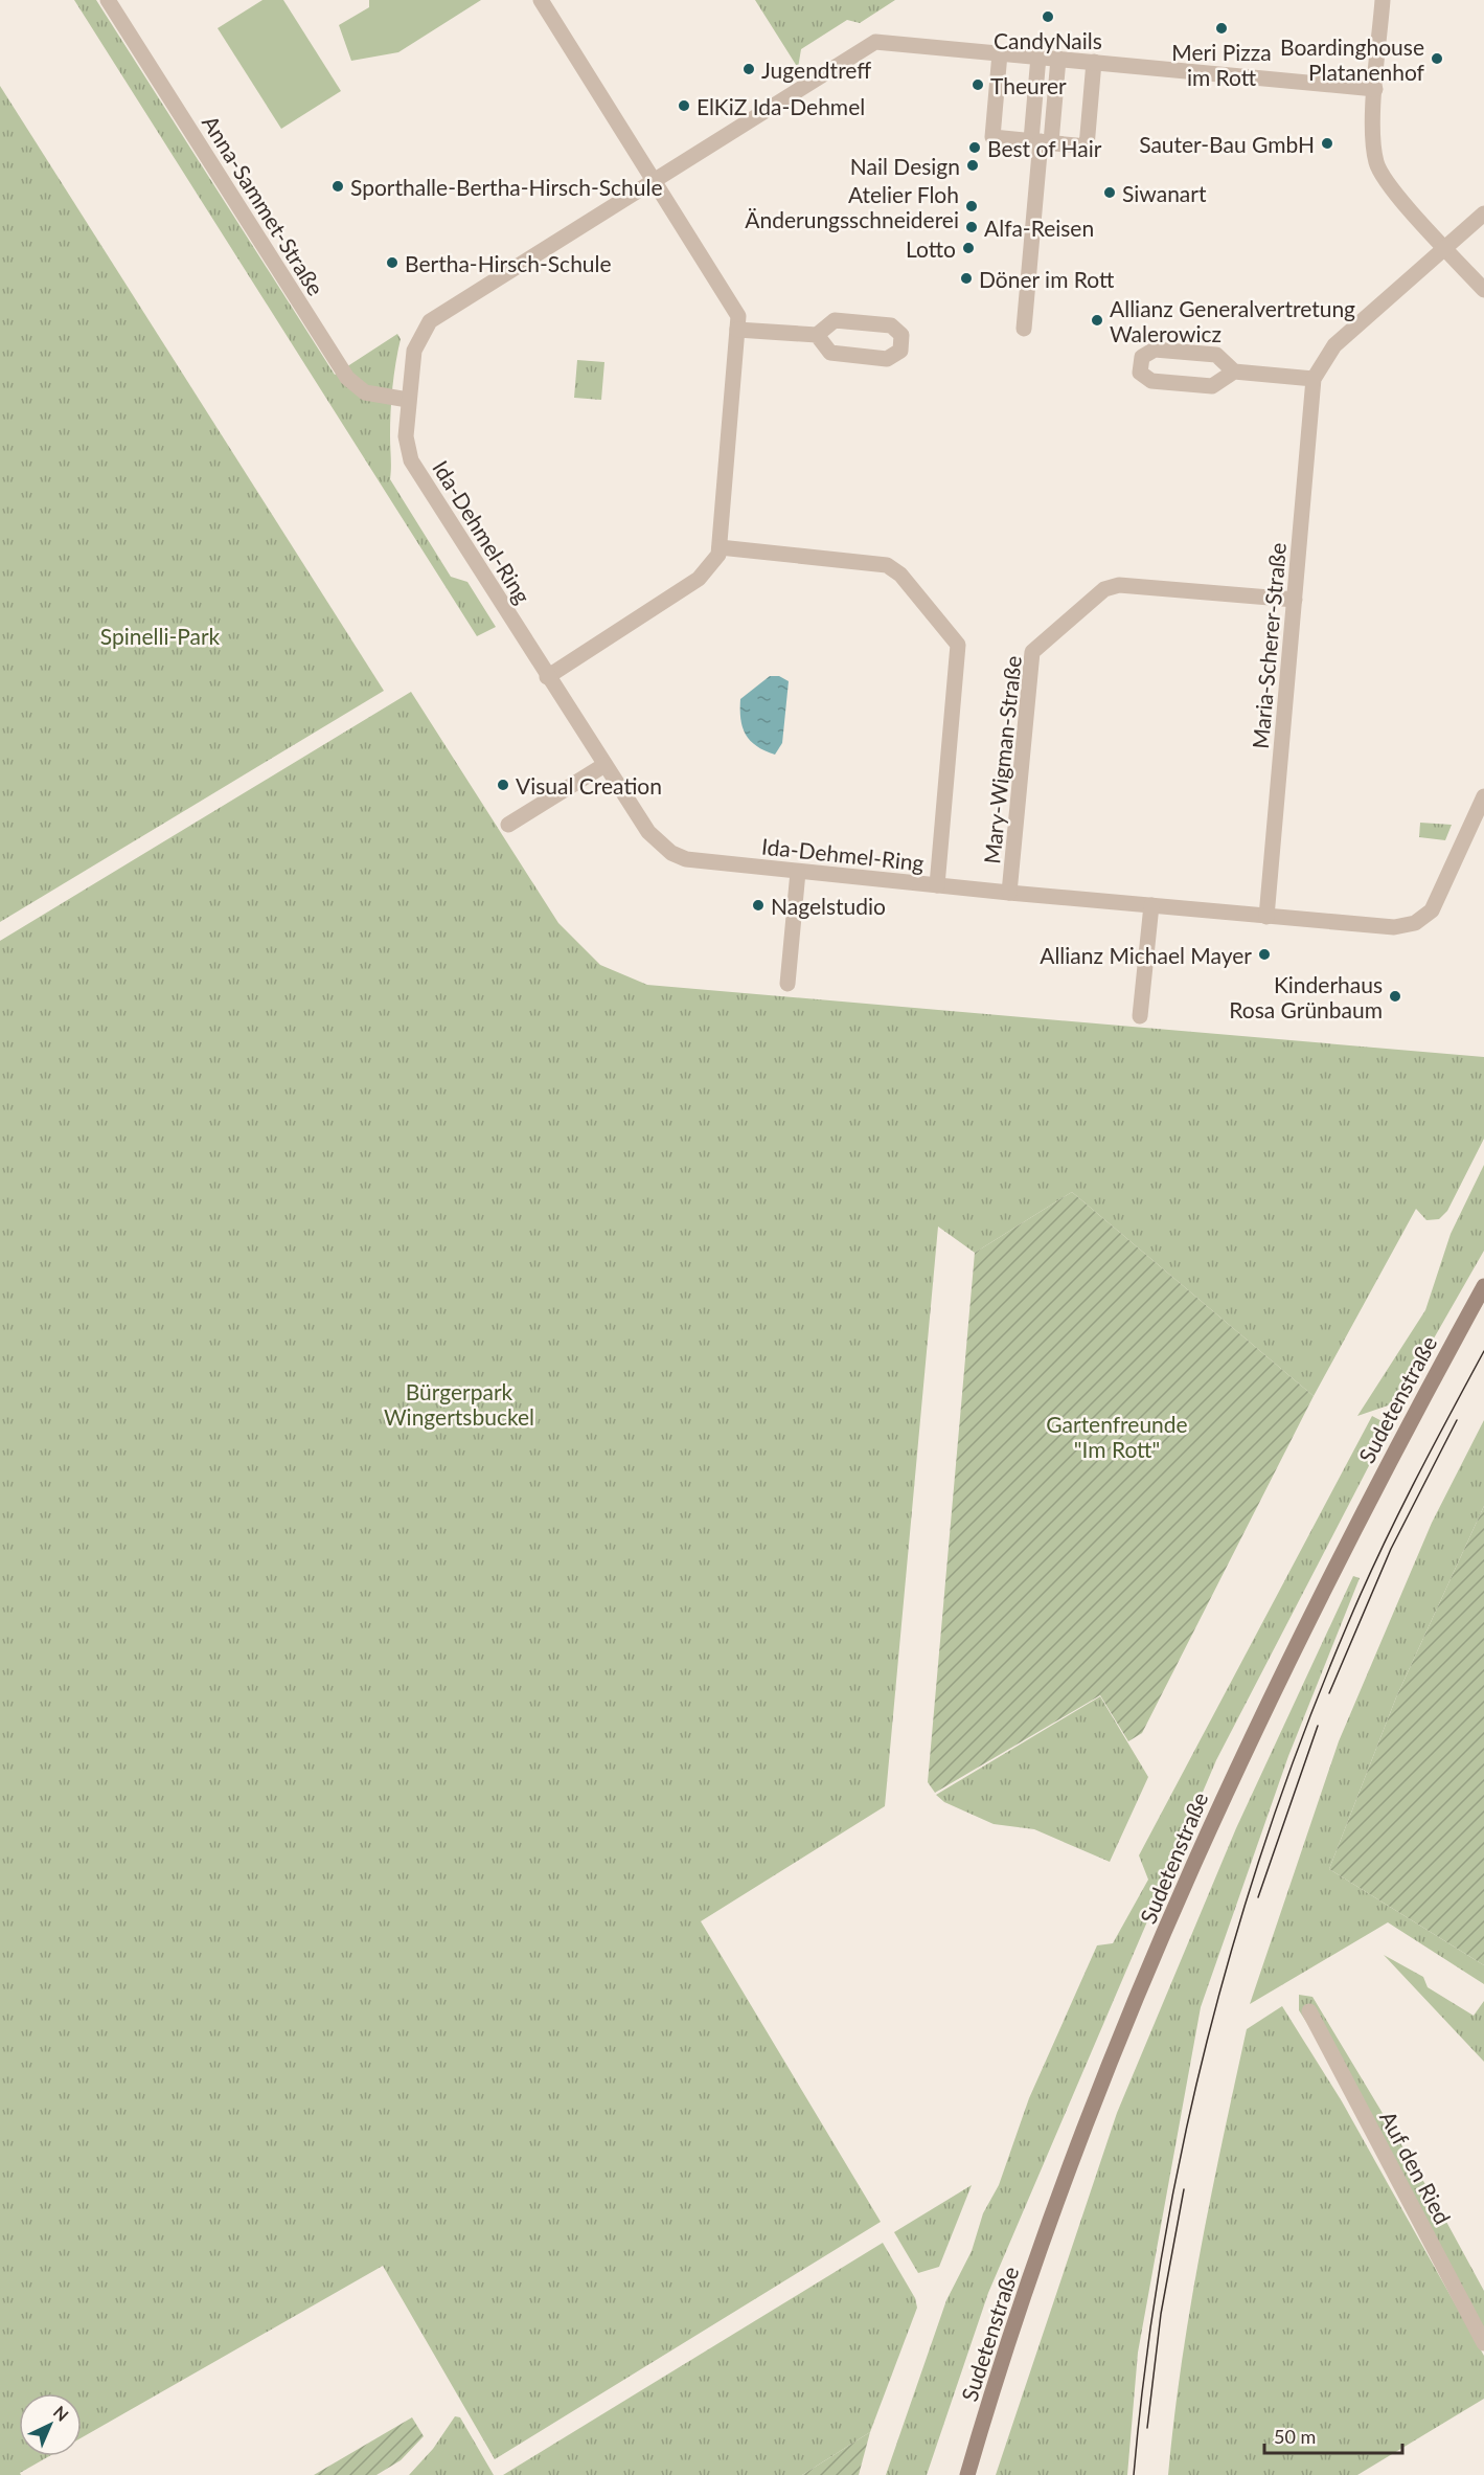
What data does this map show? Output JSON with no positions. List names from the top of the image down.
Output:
{
  "streets": {
    "main road": ["Sudetenstraße"],
    "street": [
      "Anna-Sammet-Straße",
      "Ida-Dehmel-Ring",
      "Maria-Scherer-Straße",
      "Mary-Wigman-Straße",
      "Auf den Ried"
    ]
  },
  "crossings": [
    ["Anna-Sammet-Straße", "Ida-Dehmel-Ring"],
    ["Ida-Dehmel-Ring", "Maria-Scherer-Straße"],
    ["Ida-Dehmel-Ring", "Mary-Wigman-Straße"],
    ["Maria-Scherer-Straße", "Mary-Wigman-Straße"]
  ],
  "parks": ["Spinelli-Park", "Bürgerpark Wingertsbuckel", "Gartenfreunde \"Im Rott\""],
  "places": [
    "CandyNails",
    "Meri Pizza im Rott",
    "Boardinghouse Platanenhof",
    "Jugendtreff",
    "Theurer",
    "ElKiZ Ida-Dehmel",
    "Sauter-Bau GmbH",
    "Best of Hair",
    "Nail Design",
    "Sporthalle-Bertha-Hirsch-Schule",
    "Siwanart",
    "Atelier Floh Änderungsschneiderei",
    "Alfa-Reisen",
    "Lotto",
    "Bertha-Hirsch-Schule",
    "Döner im Rott",
    "Allianz Generalvertretung Walerowicz",
    "Visual Creation",
    "Nagelstudio",
    "Allianz Michael Mayer",
    "Kinderhaus Rosa Grünbaum"
  ],
  "scale_bar": "50 m",
  "north": "top right"
}
